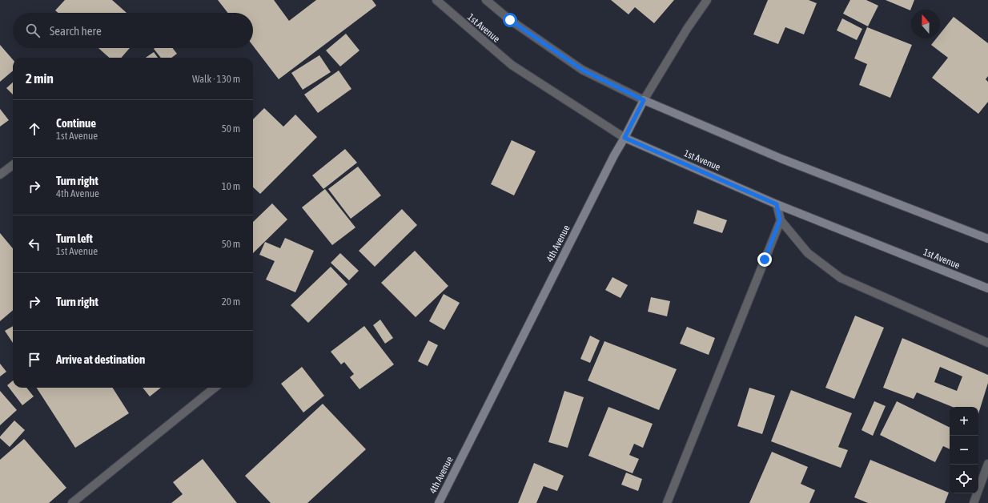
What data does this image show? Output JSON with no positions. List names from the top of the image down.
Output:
{
  "streets": {
    "main road": ["1st Avenue", "4th Avenue"]
  },
  "crossings": [
    ["1st Avenue", "4th Avenue"]
  ],
  "north": "top",
  "page": {
    "search": "Search here",
    "heading": ["2 min", "Walk · 130 m"],
    "list": [
      ["Continue", "1st Avenue", "50 m"],
      ["Turn right", "4th Avenue", "10 m"],
      ["Turn left", "1st Avenue", "50 m"],
      ["Turn right", "20 m"],
      "Arrive at destination"
    ],
    "map_buttons": ["+", "−"]
  }
}
